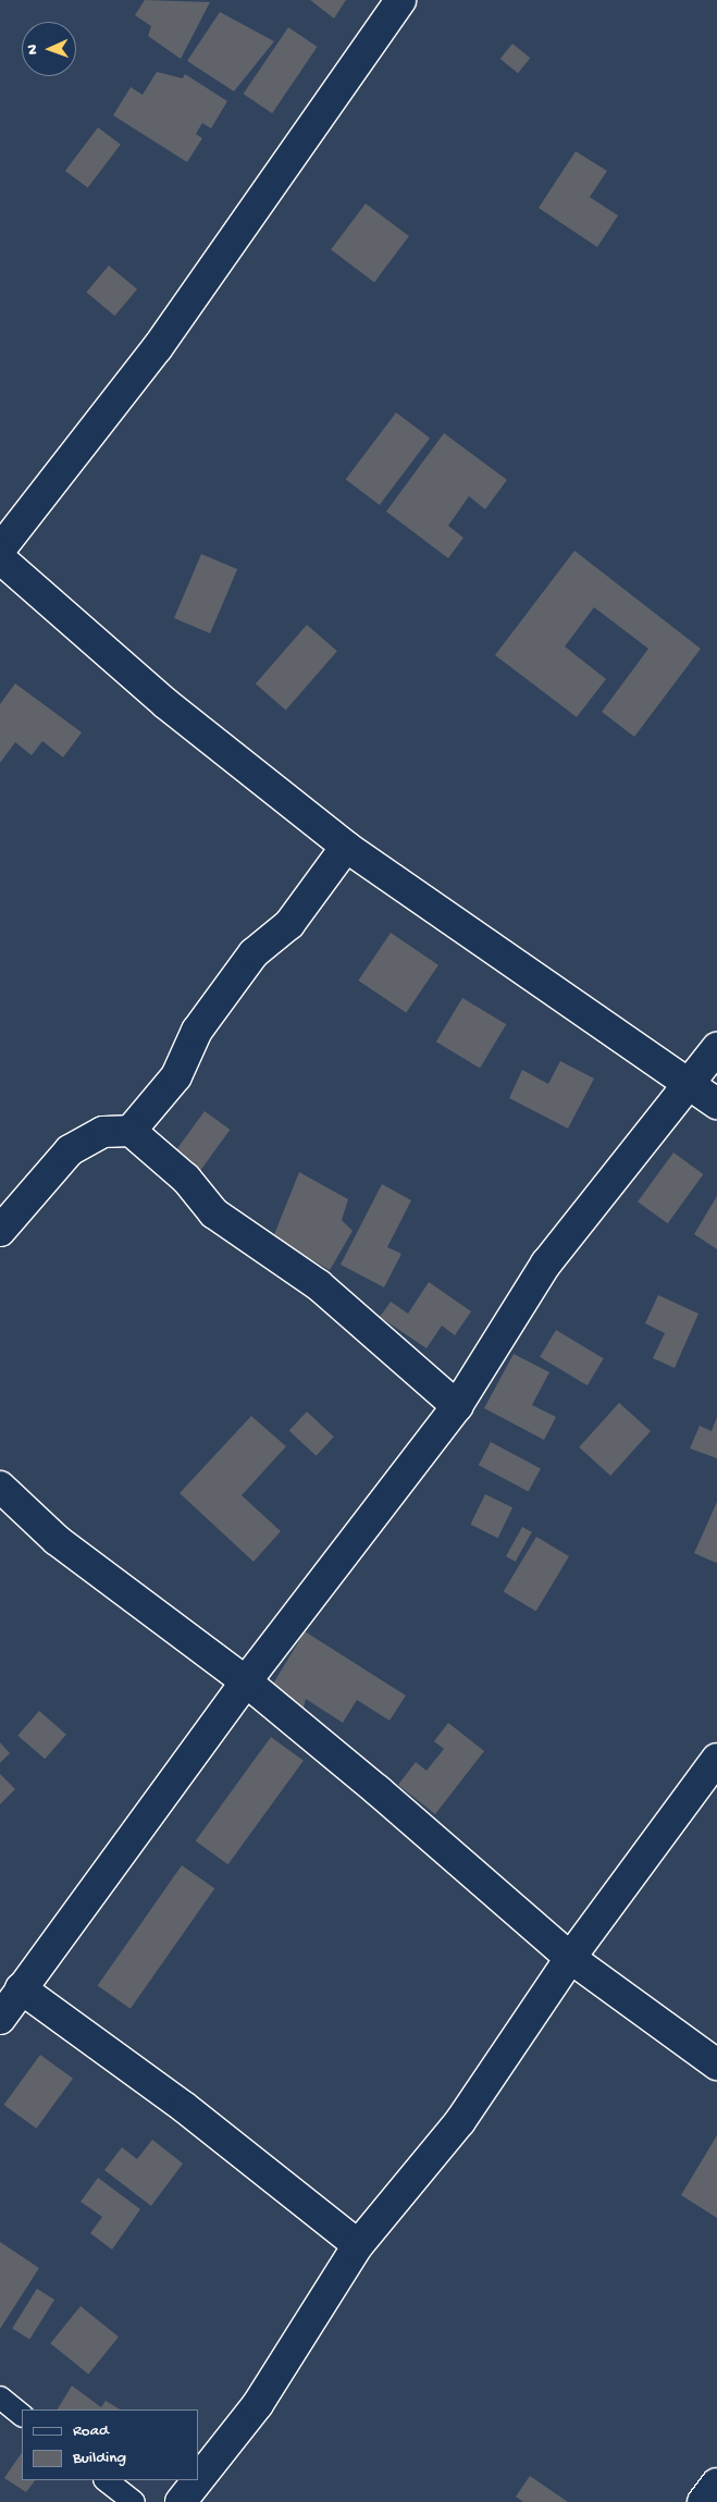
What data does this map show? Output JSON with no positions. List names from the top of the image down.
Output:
{
  "legend": ["Road", "Building"],
  "north": "left"
}
